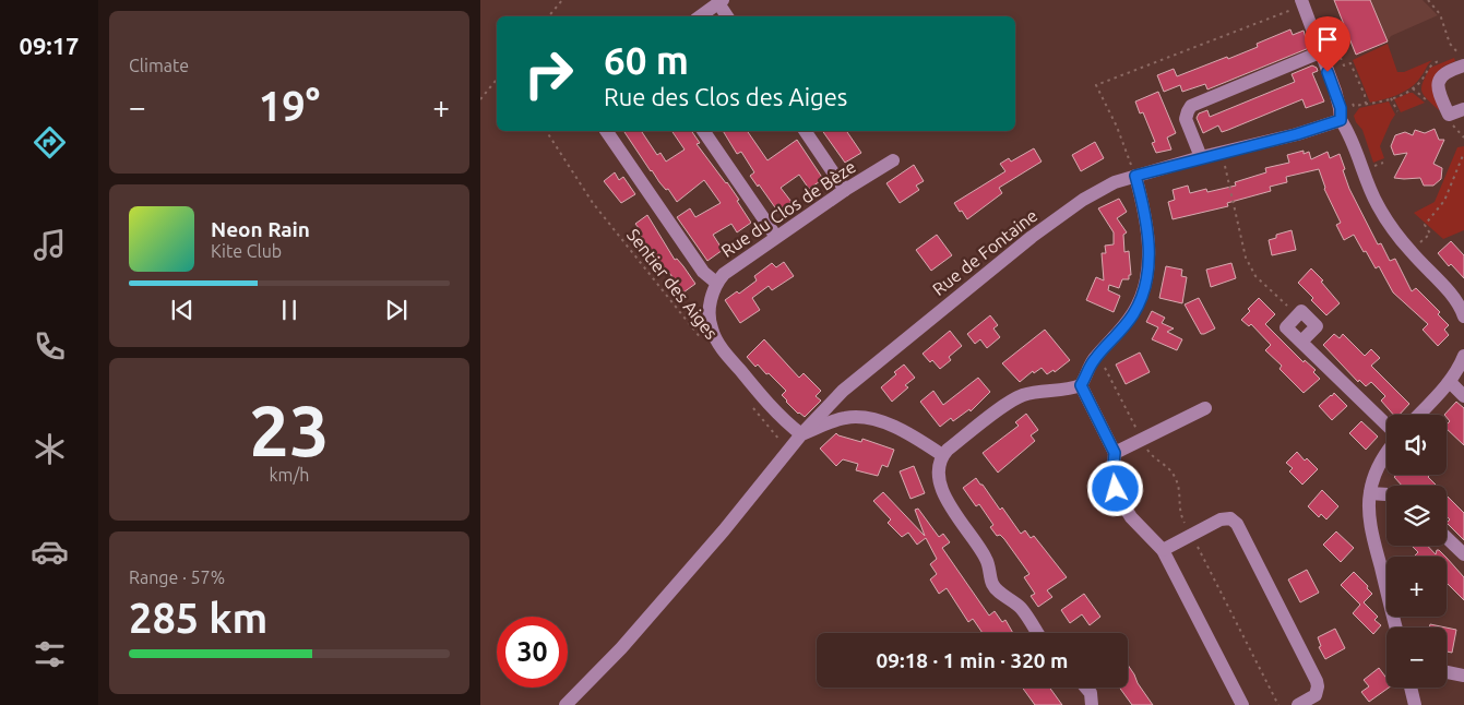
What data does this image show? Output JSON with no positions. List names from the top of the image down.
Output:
{
  "streets": {
    "street": ["Rue du Clos de Bèze", "Rue de Fontaine"],
    "path": ["Sentier des Aiges"]
  },
  "crossings": [
    ["Rue du Clos de Bèze", "Rue de Fontaine"]
  ],
  "page": {
    "tabs": "09:17",
    "tile": [
      "Climate",
      ["23", "km/h"],
      ["Range · 57%", "285 km"]
    ],
    "turn": ["60 m", "Rue des Clos des Aiges"],
    "heat": ["−", "19°", "+"],
    "song": ["Neon Rain", "Kite Club"],
    "map_buttons": ["+", "−"],
    "limit": "30",
    "trip": "09:18 · 1 min · 320 m"
  }
}
